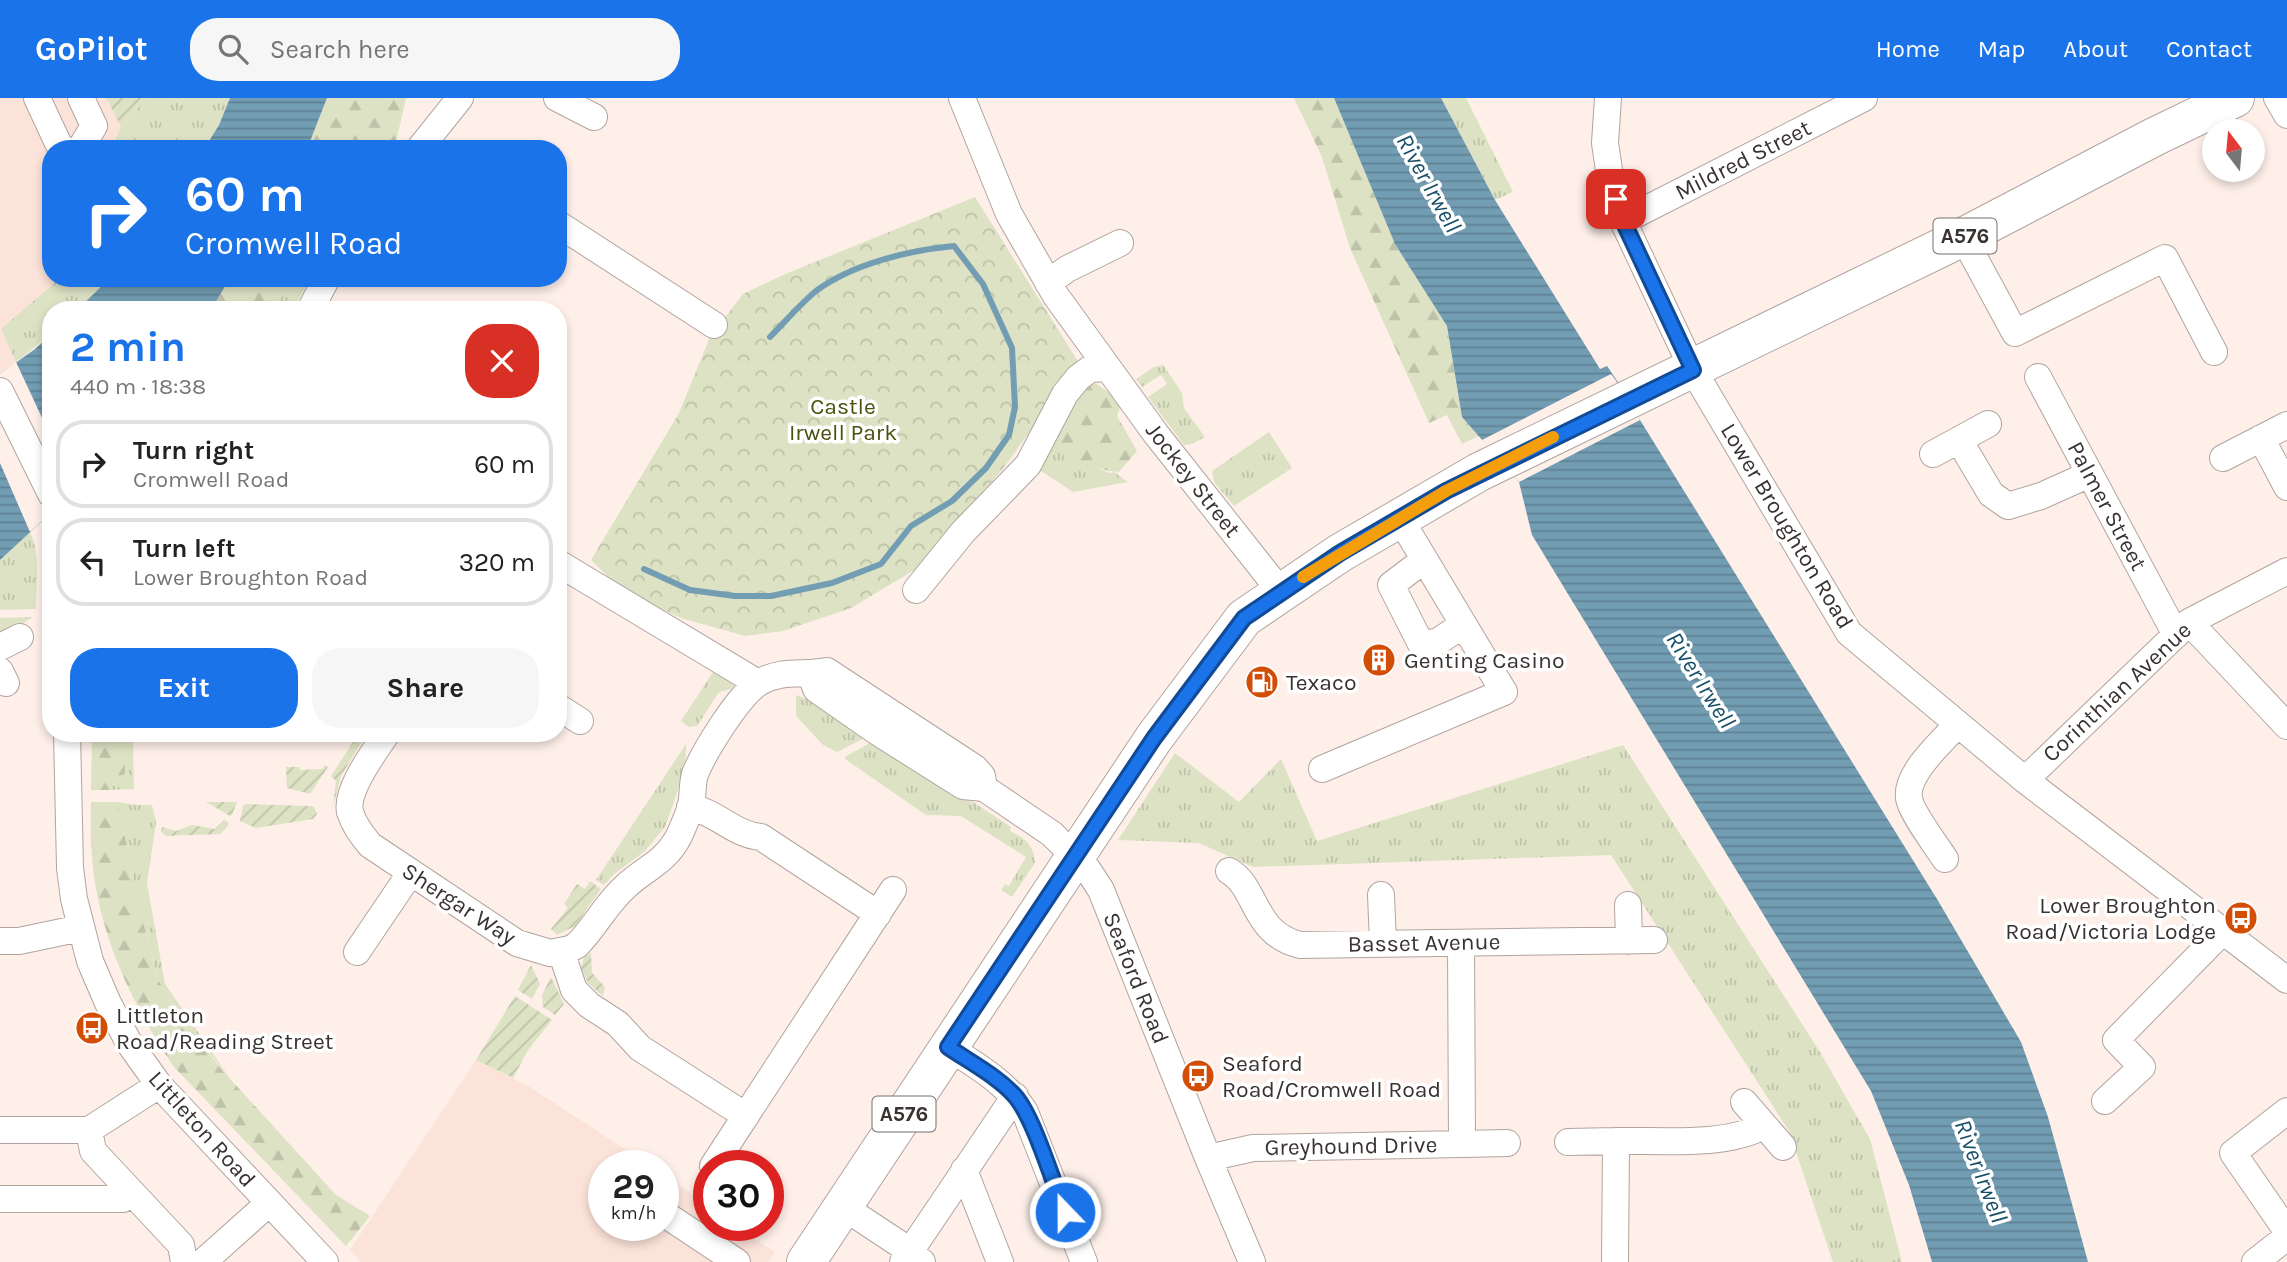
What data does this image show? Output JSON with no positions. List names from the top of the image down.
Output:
{
  "streets": {
    "highway": ["A576"],
    "street": [
      "Mildred Street",
      "Jockey Street",
      "Palmer Street",
      "Lower Broughton Road",
      "Corinthian Avenue",
      "Shergar Way",
      "Basset Avenue",
      "Seaford Road",
      "Littleton Road",
      "Greyhound Drive"
    ]
  },
  "crossings": [
    ["Mildred Street", "Lower Broughton Road"],
    ["A576", "Jockey Street"],
    ["A576", "Lower Broughton Road"],
    ["A576", "Seaford Road"],
    ["Palmer Street", "Corinthian Avenue"],
    ["Lower Broughton Road", "Corinthian Avenue"],
    ["Basset Avenue", "Greyhound Drive"],
    ["Seaford Road", "Greyhound Drive"]
  ],
  "water": ["River Irwell"],
  "parks": ["Castle Irwell Park"],
  "places": {
    "building": ["Genting Casino"],
    "fuel station": ["Texaco"],
    "bus stop": ["Lower Broughton Road/Victoria Lodge", "Littleton Road/Reading Street", "Seaford Road/Cromwell Road"]
  },
  "north": "top",
  "page": {
    "header": "GoPilot",
    "search": "Search here",
    "nav": [
      "Home",
      "Map",
      "About",
      "Contact"
    ],
    "turn": ["60 m", "Cromwell Road"],
    "heading": ["2 min", "440 m · 18:38"],
    "list": [
      {
        "name": "Turn right",
        "note": "Cromwell Road",
        "value": "60 m"
      },
      {
        "name": "Turn left",
        "note": "Lower Broughton Road",
        "value": "320 m"
      }
    ],
    "buttons": ["Exit", "Share"],
    "speed": "29 km/h",
    "limit": "30"
  }
}
